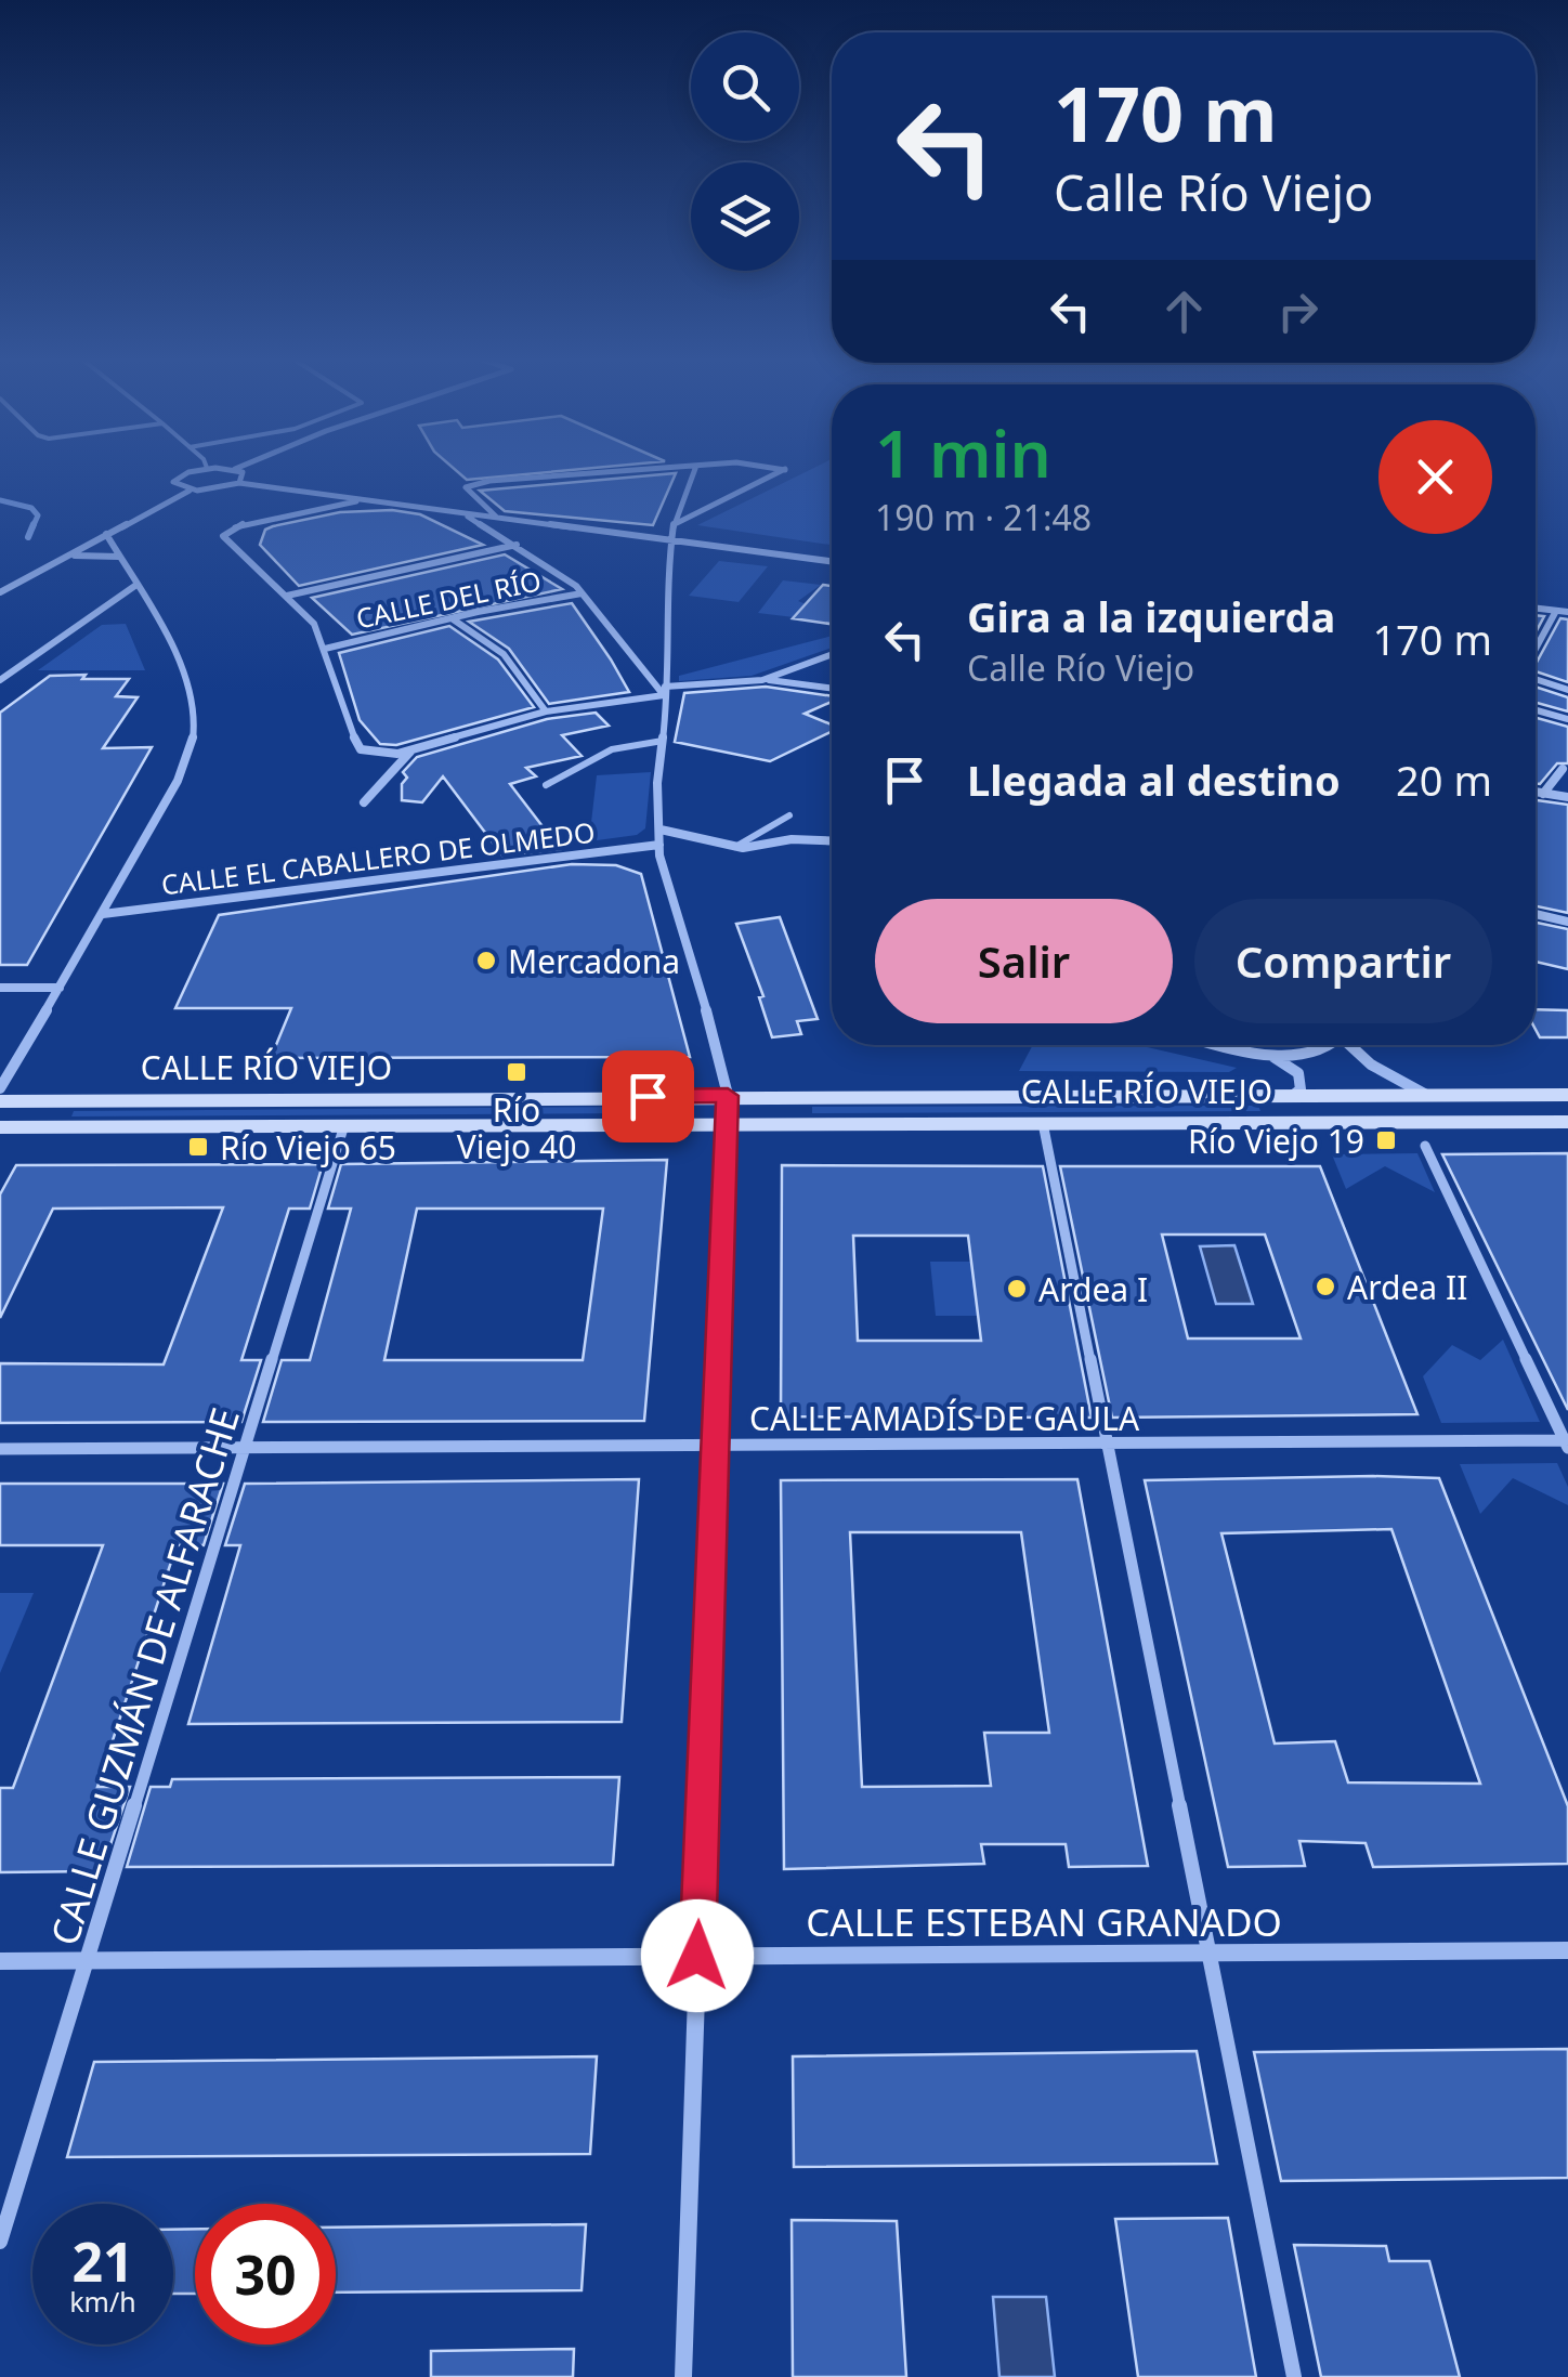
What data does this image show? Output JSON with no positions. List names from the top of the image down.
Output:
{
  "streets": {
    "main road": ["CALLE RÍO VIEJO"],
    "street": [
      "CALLE DEL RÍO",
      "CALLE EL CABALLERO DE OLMEDO",
      "CALLE AMADÍS DE GAULA",
      "CALLE GUZMÁN DE ALFARACHE",
      "CALLE ESTEBAN GRANADO"
    ]
  },
  "crossings": [
    ["CALLE RÍO VIEJO", "CALLE GUZMÁN DE ALFARACHE"],
    ["CALLE AMADÍS DE GAULA", "CALLE GUZMÁN DE ALFARACHE"],
    ["CALLE GUZMÁN DE ALFARACHE", "CALLE ESTEBAN GRANADO"]
  ],
  "places": {
    "other": ["Mercadona", "Ardea II", "Ardea I"],
    "transit": ["Río Viejo 40", "Río Viejo 19", "Río Viejo 65"]
  },
  "page": {
    "turn": ["170 m", "Calle Río Viejo"],
    "heading": ["1 min", "190 m · 21:48"],
    "list": [
      {
        "name": "Gira a la izquierda",
        "note": "Calle Río Viejo",
        "value": "170 m"
      },
      {
        "name": "Llegada al destino",
        "value": "20 m"
      }
    ],
    "buttons": ["Salir", "Compartir"],
    "speed": "21 km/h",
    "limit": "30"
  }
}
